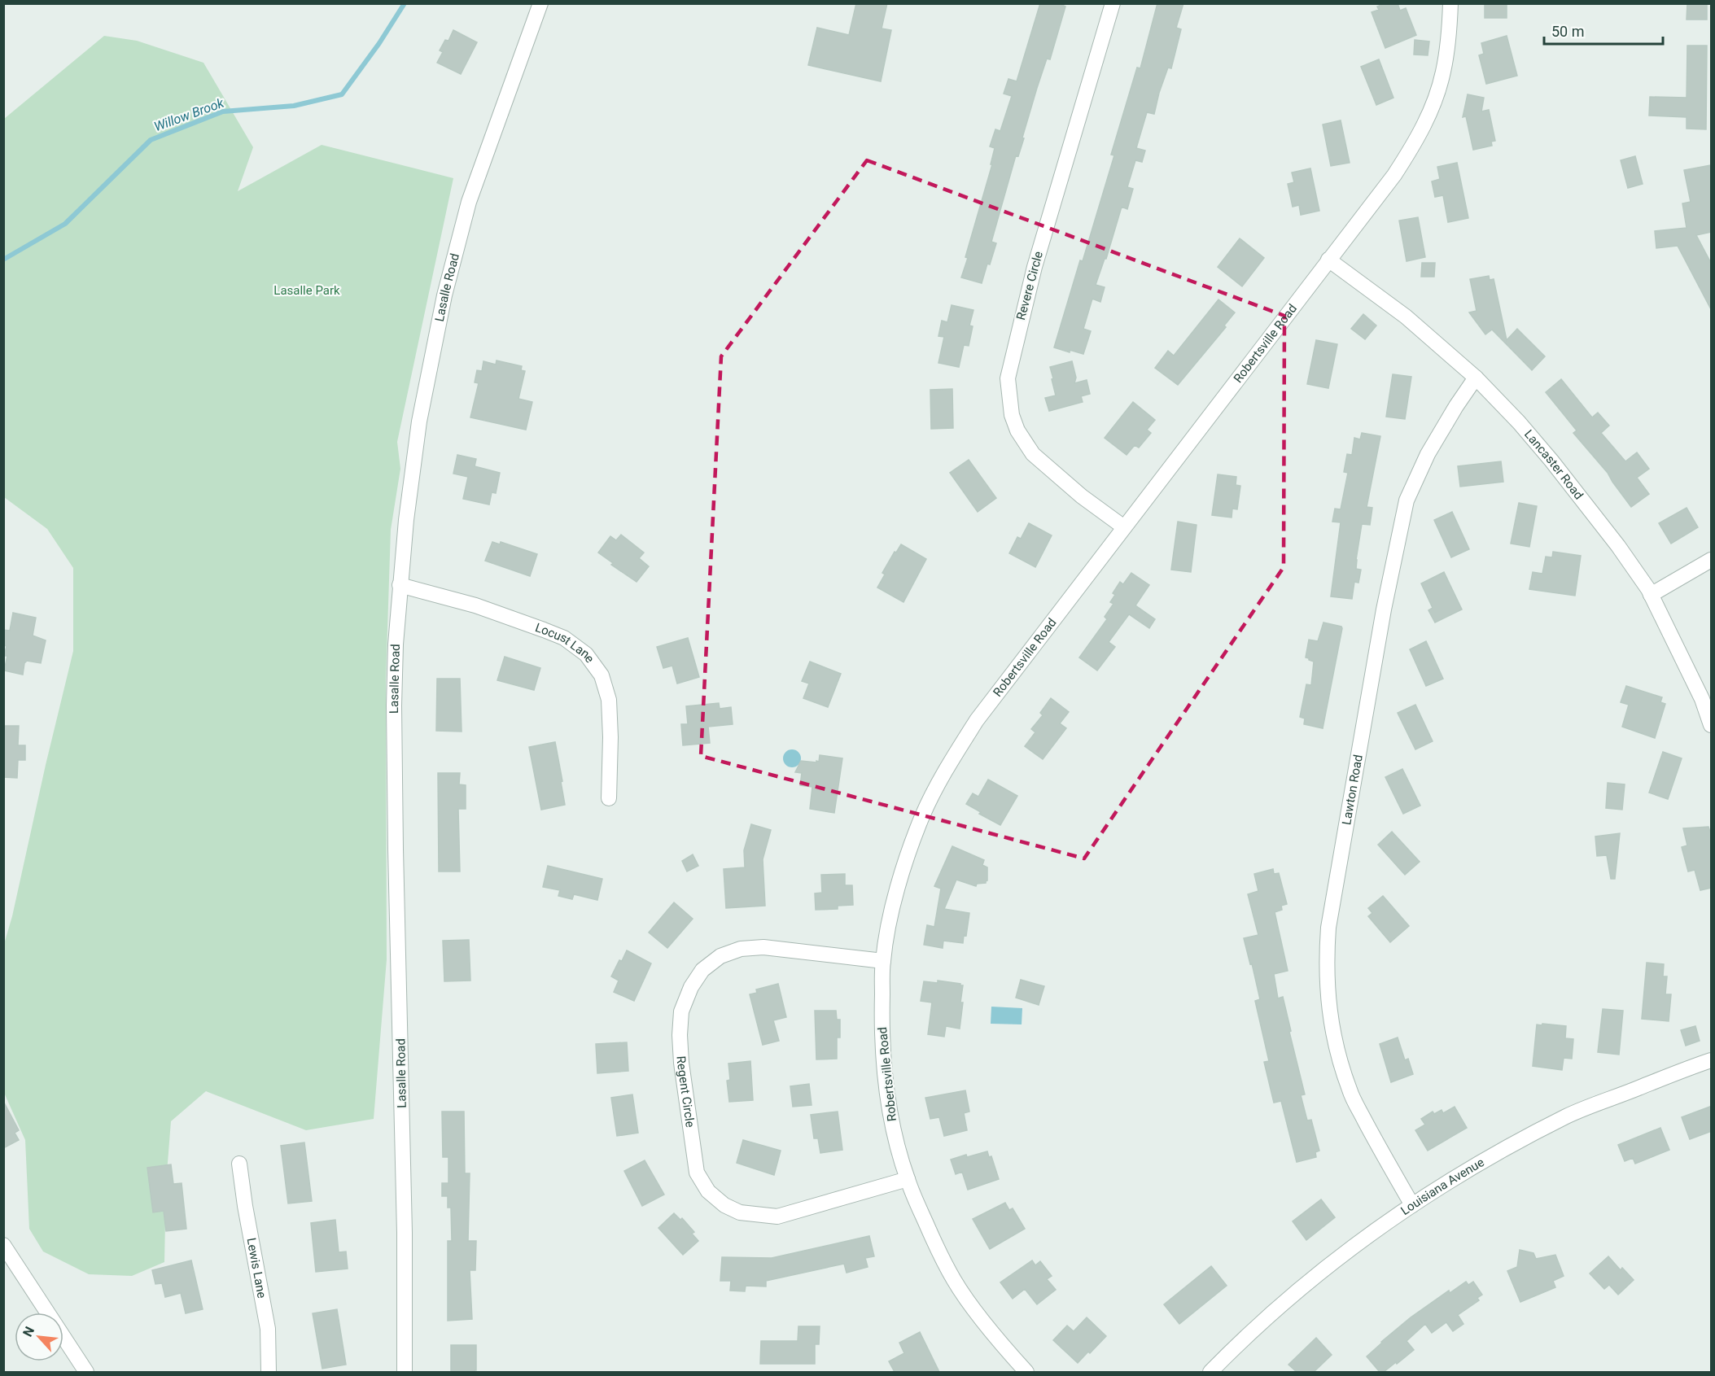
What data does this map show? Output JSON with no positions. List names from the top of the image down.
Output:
{
  "streets": {
    "street": [
      "Revere Circle",
      "Lasalle Road",
      "Robertsville Road",
      "Lancaster Road",
      "Locust Lane",
      "Lawton Road",
      "Regent Circle",
      "Louisiana Avenue",
      "Lewis Lane"
    ]
  },
  "crossings": [
    ["Revere Circle", "Robertsville Road"],
    ["Lasalle Road", "Locust Lane"],
    ["Robertsville Road", "Lancaster Road"],
    ["Robertsville Road", "Regent Circle"],
    ["Lancaster Road", "Lawton Road"],
    ["Lawton Road", "Louisiana Avenue"]
  ],
  "water": ["Willow Brook"],
  "parks": ["Lasalle Park"],
  "scale_bar": "50 m",
  "north": "top left"
}
